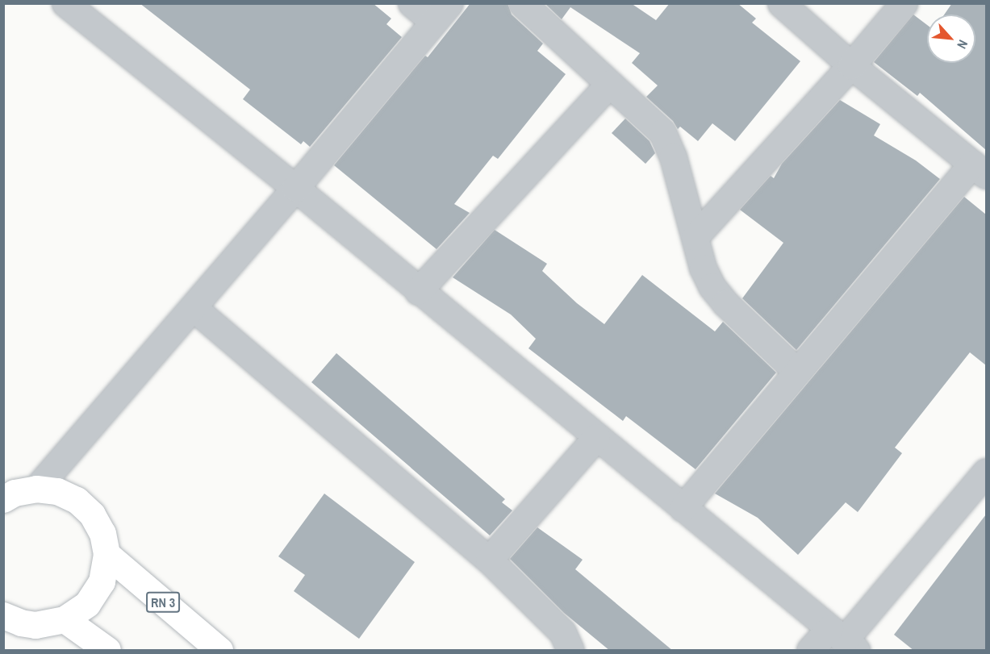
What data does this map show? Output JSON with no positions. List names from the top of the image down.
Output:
{
  "streets": {
    "highway": ["RN 3"]
  },
  "north": "bottom right"
}
